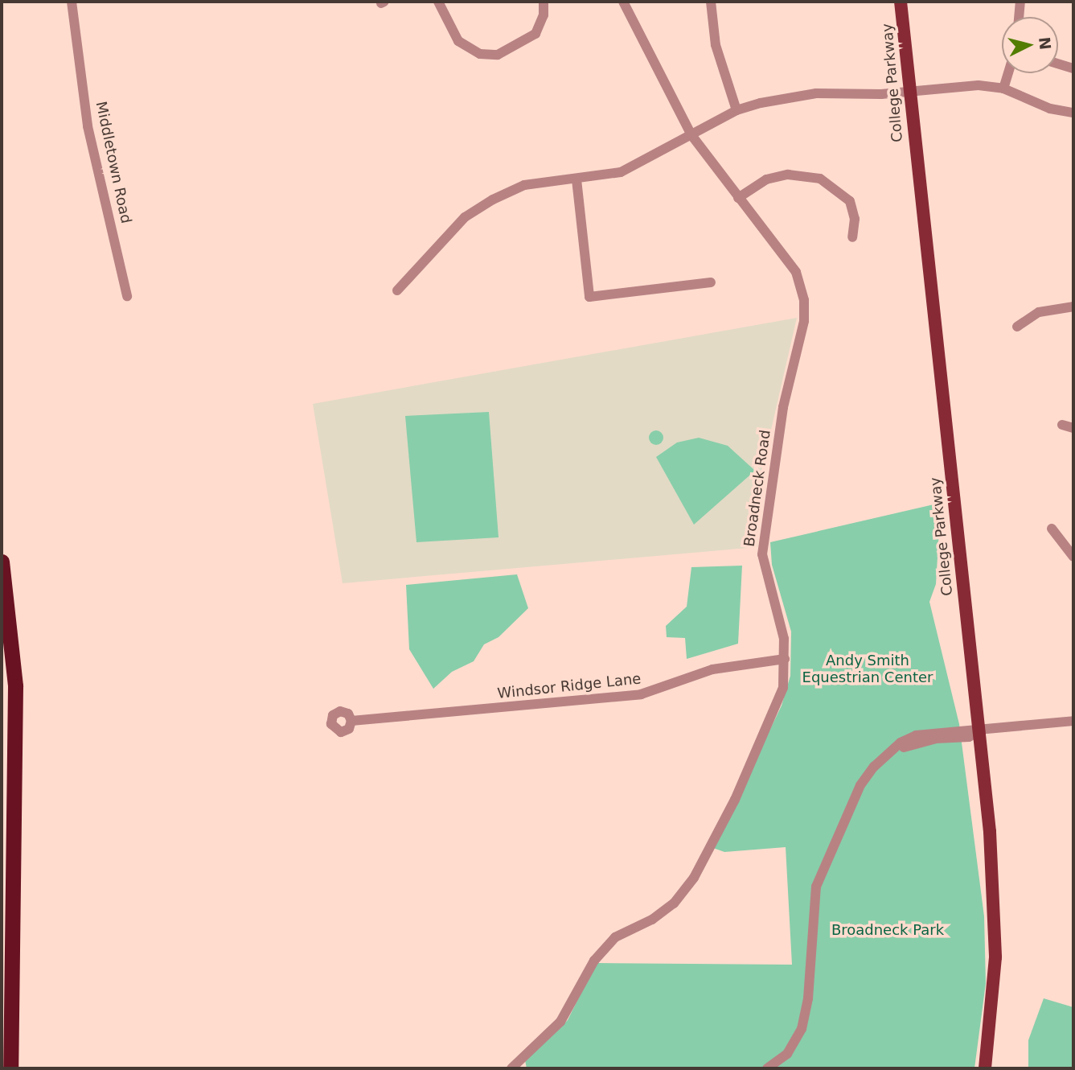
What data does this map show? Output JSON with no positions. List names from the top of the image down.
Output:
{
  "streets": {
    "main road": ["College Parkway"],
    "street": ["Middletown Road", "Broadneck Road", "Windsor Ridge Lane"]
  },
  "crossings": [
    ["Broadneck Road", "Windsor Ridge Lane"]
  ],
  "parks": ["Andy Smith Equestrian Center", "Broadneck Park"],
  "north": "right"
}
